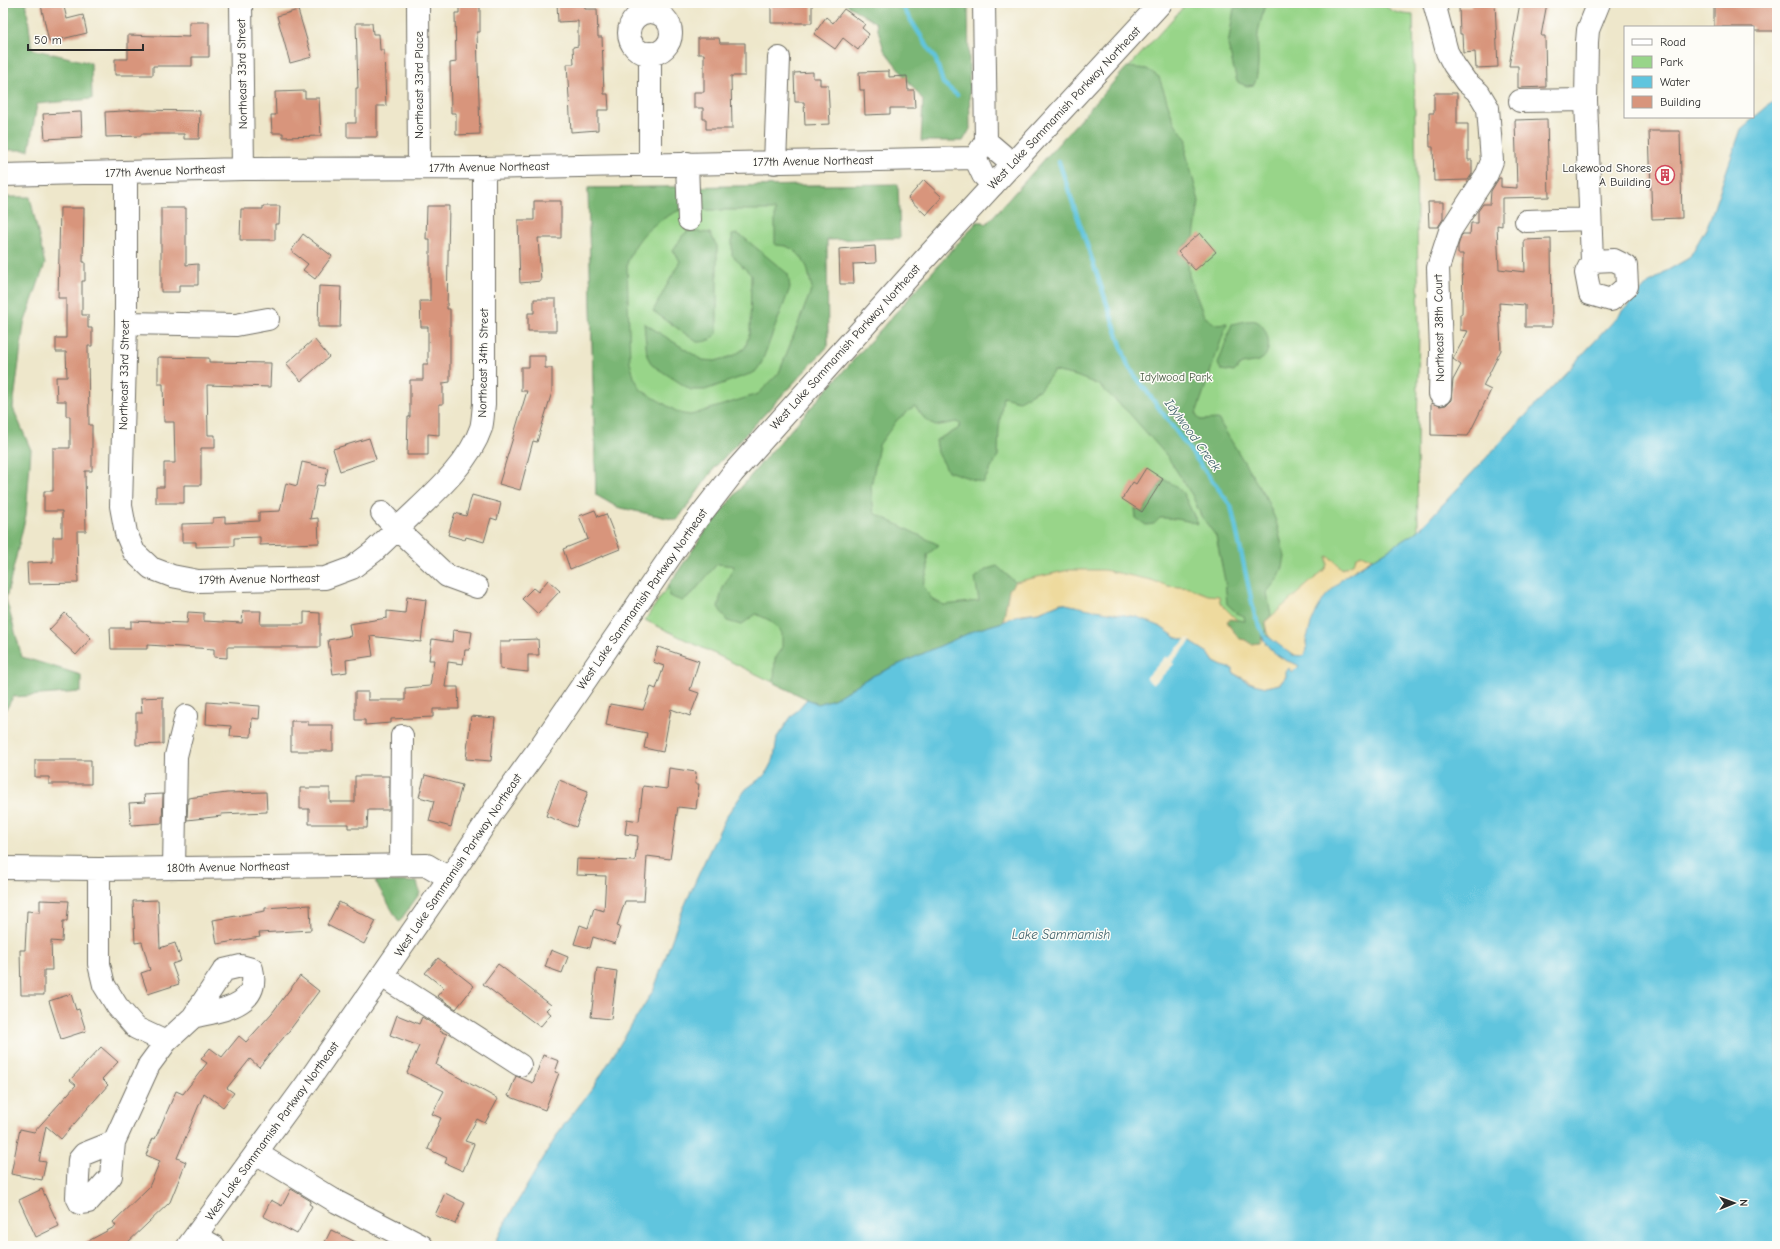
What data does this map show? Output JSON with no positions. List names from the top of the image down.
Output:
{
  "streets": {
    "street": [
      "Northeast 33rd Street",
      "Northeast 33rd Place",
      "West Lake Sammamish Parkway Northeast",
      "177th Avenue Northeast",
      "Northeast 38th Court",
      "Northeast 34th Street",
      "179th Avenue Northeast",
      "180th Avenue Northeast"
    ]
  },
  "crossings": [
    ["Northeast 33rd Street", "177th Avenue Northeast"],
    ["Northeast 33rd Street", "179th Avenue Northeast"],
    ["Northeast 33rd Place", "177th Avenue Northeast"],
    ["West Lake Sammamish Parkway Northeast", "180th Avenue Northeast"],
    ["177th Avenue Northeast", "Northeast 34th Street"],
    ["Northeast 34th Street", "179th Avenue Northeast"]
  ],
  "water": ["Idylwood Creek", "Lake Sammamish"],
  "parks": ["Idylwood Park"],
  "places": {
    "building": ["Lakewood Shores A Building"]
  },
  "legend": [
    "Road",
    "Park",
    "Water",
    "Building"
  ],
  "scale_bar": "50 m",
  "north": "right"
}
